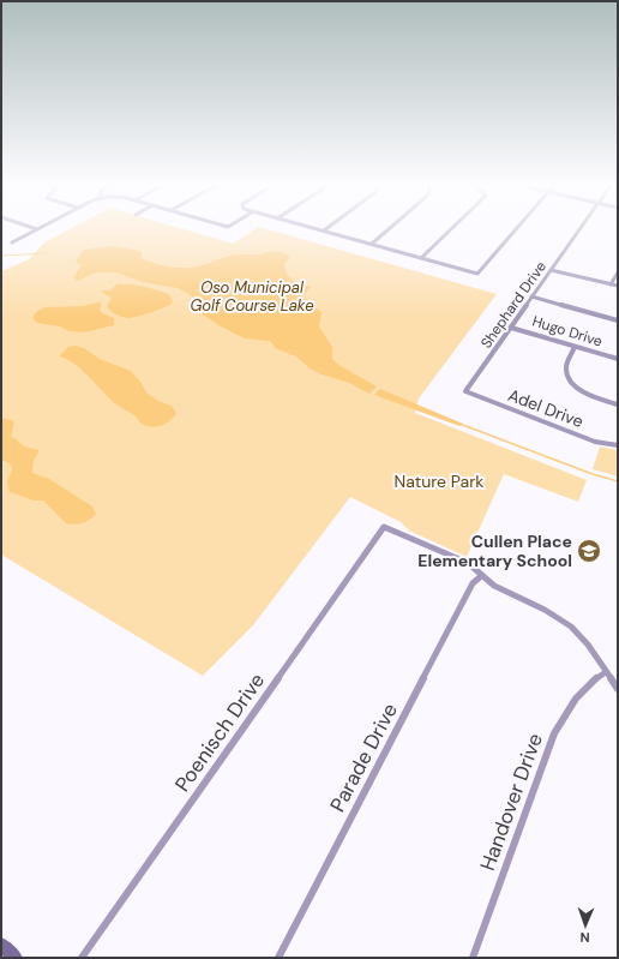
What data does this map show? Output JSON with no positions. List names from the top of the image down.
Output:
{
  "streets": {
    "street": [
      "Shephard Drive",
      "Hugo Drive",
      "Adel Drive",
      "Poenisch Drive",
      "Parade Drive",
      "Handover Drive"
    ]
  },
  "crossings": [
    ["Shephard Drive", "Hugo Drive"],
    ["Shephard Drive", "Adel Drive"],
    ["Poenisch Drive", "Parade Drive"]
  ],
  "water": ["Oso Municipal Golf Course Lake"],
  "parks": ["Nature Park"],
  "places": {
    "school or university": ["Cullen Place Elementary School"]
  },
  "north": "bottom"
}
